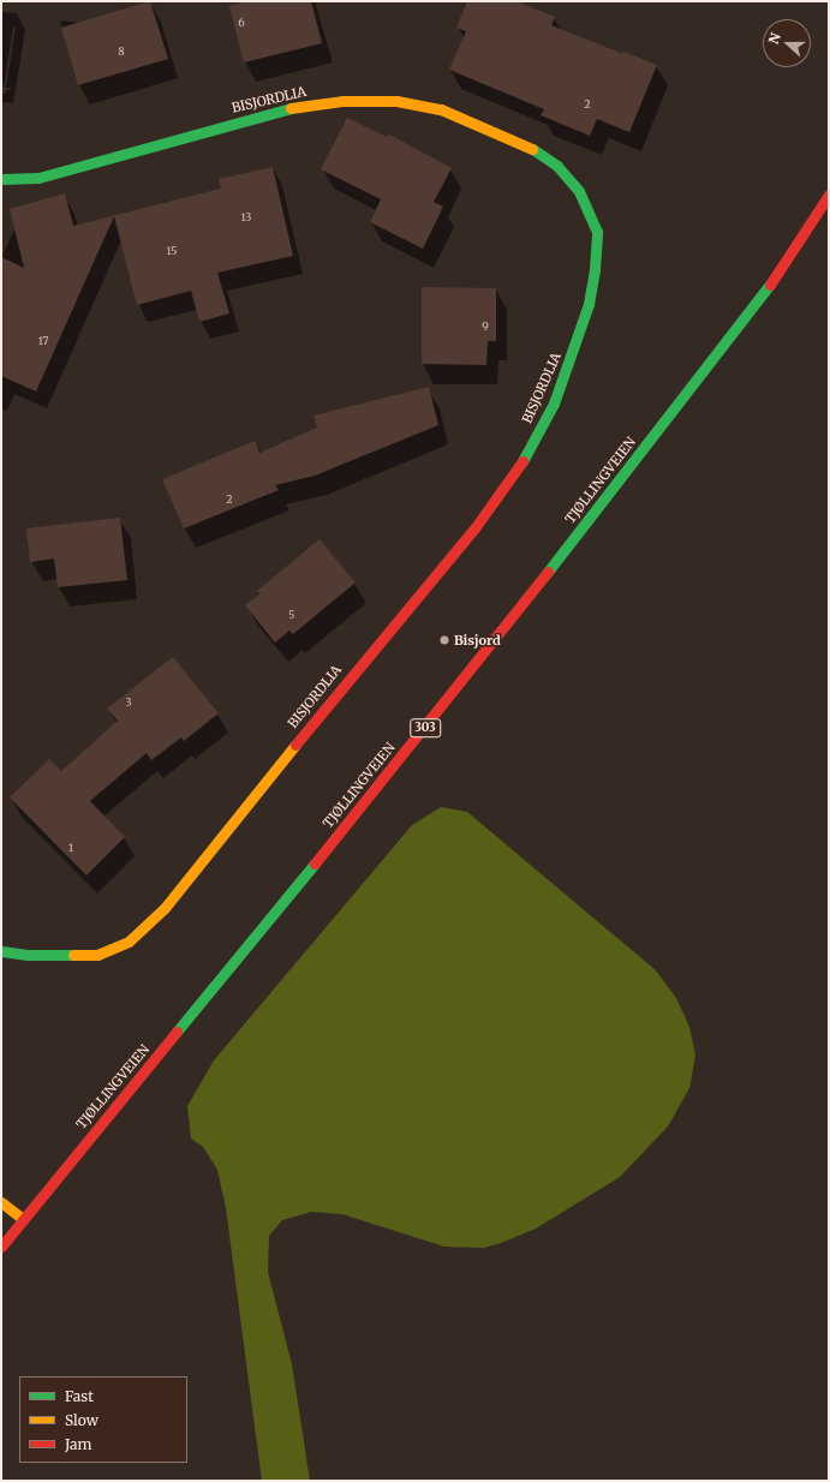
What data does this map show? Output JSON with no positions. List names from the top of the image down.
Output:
{
  "streets": {
    "street": ["BISJORDLIA", "TJØLLINGVEIEN", "303"]
  },
  "places": ["Bisjord"],
  "house_numbers": [
    "6",
    "8",
    "2",
    "13",
    "15",
    "9",
    "17",
    "2",
    "5",
    "3",
    "1"
  ],
  "legend": ["Fast", "Slow", "Jam"],
  "north": "left"
}
